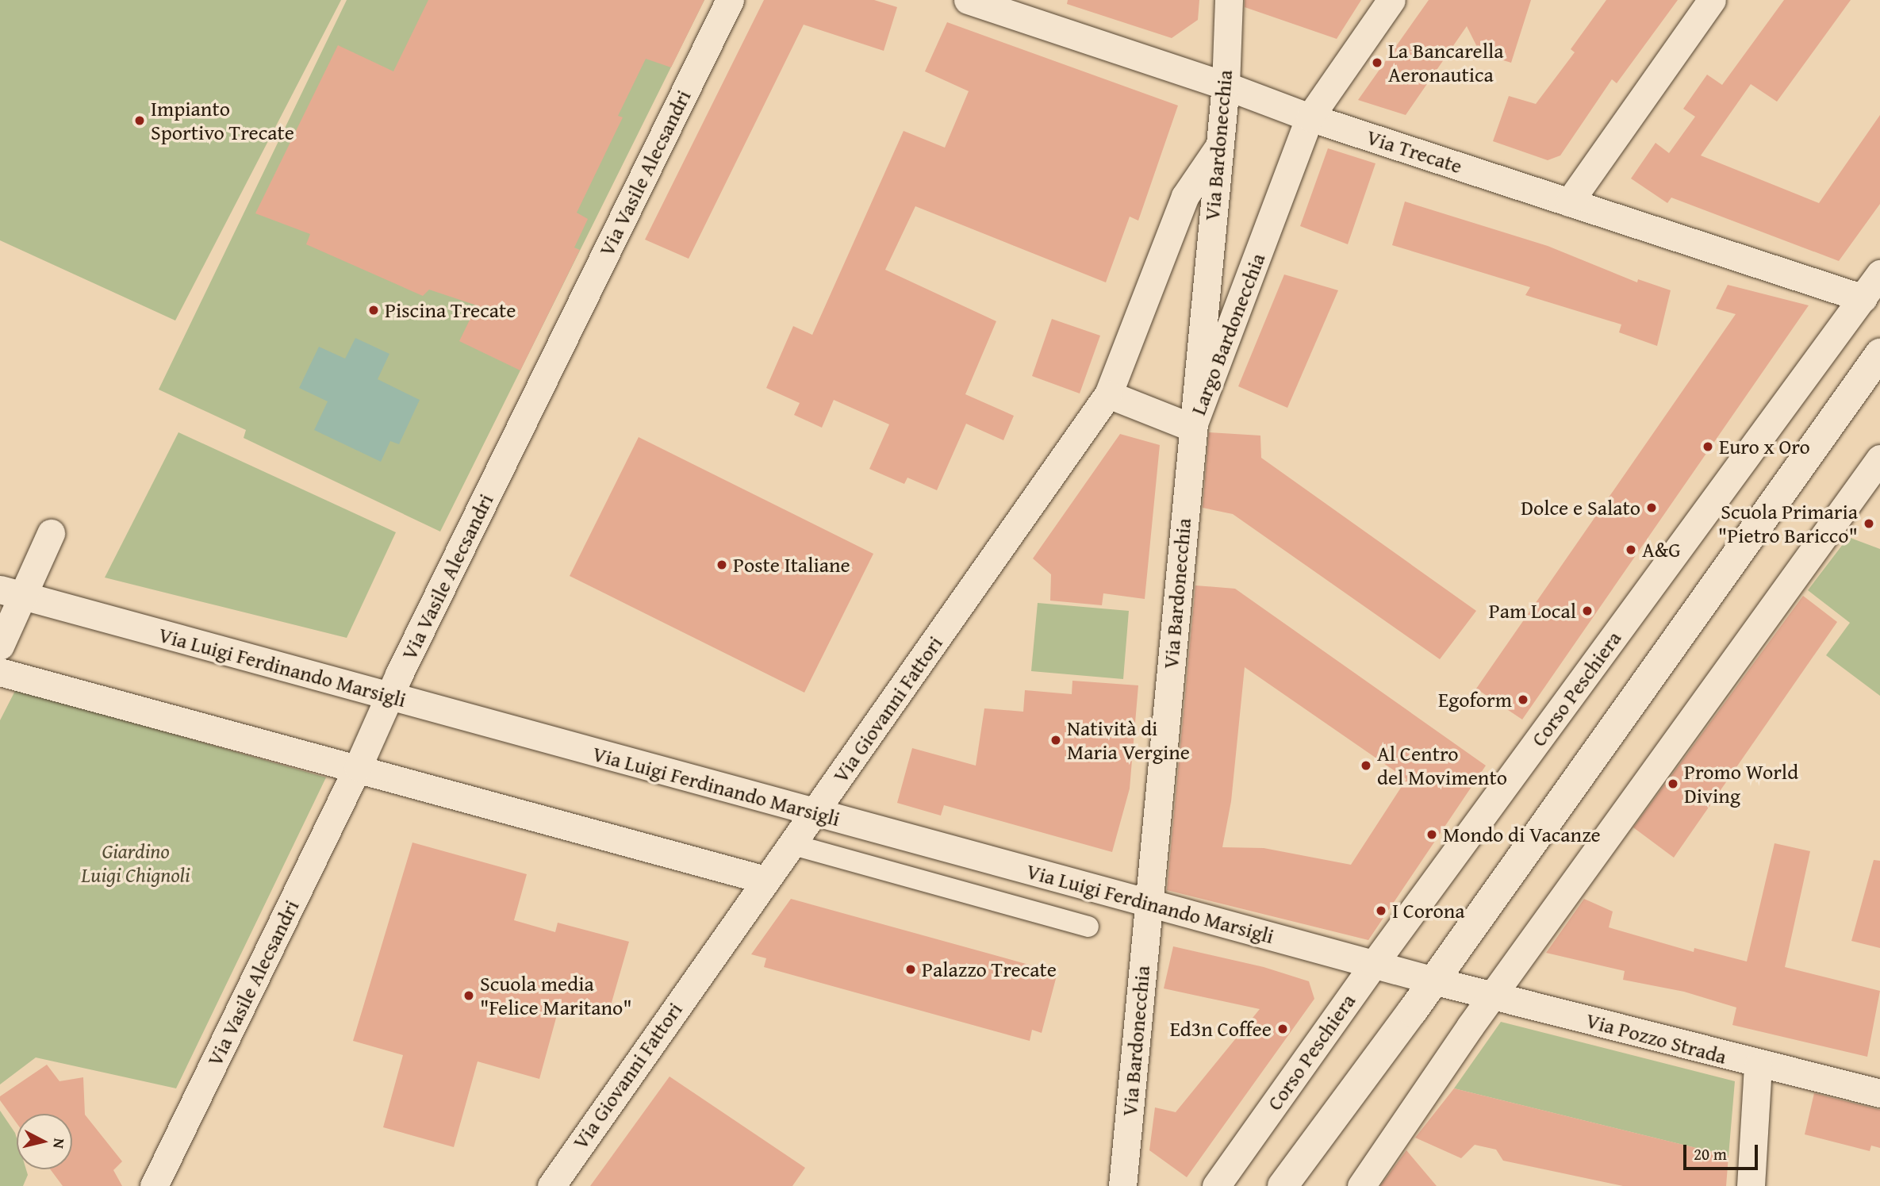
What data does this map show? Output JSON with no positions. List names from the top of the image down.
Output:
{
  "streets": {
    "street": [
      "Via Bardonecchia",
      "Via Trecate",
      "Via Vasile Alecsandri",
      "Largo Bardonecchia",
      "Via Luigi Ferdinando Marsigli",
      "Corso Peschiera",
      "Via Giovanni Fattori",
      "Via Pozzo Strada"
    ]
  },
  "crossings": [
    ["Via Bardonecchia", "Via Trecate"],
    ["Via Bardonecchia", "Largo Bardonecchia"],
    ["Via Bardonecchia", "Via Luigi Ferdinando Marsigli"],
    ["Via Trecate", "Largo Bardonecchia"],
    ["Via Trecate", "Corso Peschiera"],
    ["Via Vasile Alecsandri", "Via Luigi Ferdinando Marsigli"],
    ["Largo Bardonecchia", "Via Giovanni Fattori"],
    ["Via Luigi Ferdinando Marsigli", "Corso Peschiera"],
    ["Via Luigi Ferdinando Marsigli", "Via Giovanni Fattori"],
    ["Via Luigi Ferdinando Marsigli", "Via Pozzo Strada"]
  ],
  "parks": ["Giardino Luigi Chignoli"],
  "places": [
    "La Bancarella Aeronautica",
    "Impianto Sportivo Trecate",
    "Piscina Trecate",
    "Euro x Oro",
    "Dolce e Salato",
    "Scuola Primaria \"Pietro Baricco\"",
    "A&G",
    "Poste Italiane",
    "Pam Local",
    "Egoform",
    "Natività di Maria Vergine",
    "Al Centro del Movimento",
    "Promo World Diving",
    "Mondo di Vacanze",
    "I Corona",
    "Palazzo Trecate",
    "Scuola media \"Felice Maritano\"",
    "Ed3n Coffee"
  ],
  "scale_bar": "20 m",
  "north": "right"
}
